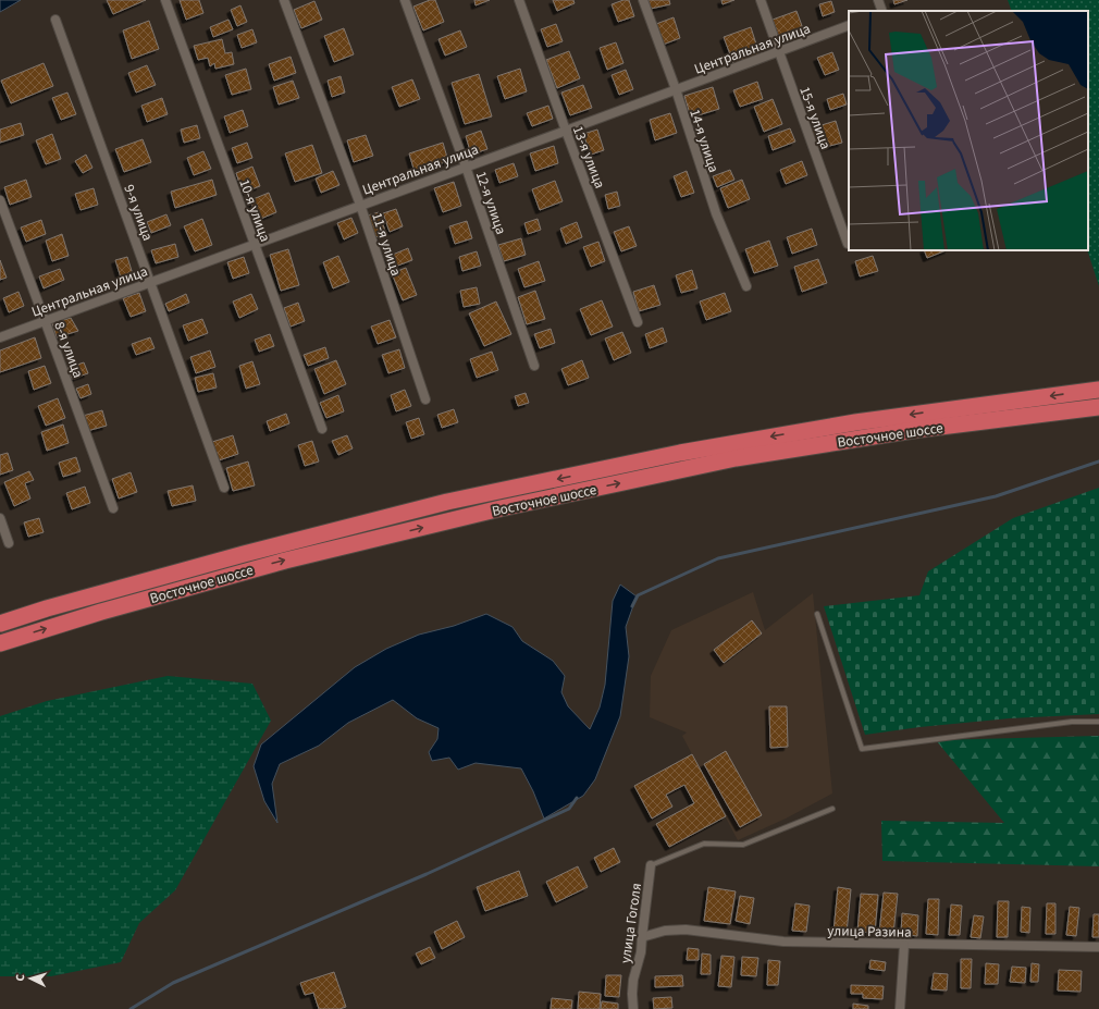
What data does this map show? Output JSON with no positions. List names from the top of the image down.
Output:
{
  "streets": {
    "highway": ["Восточное шоссе"],
    "street": [
      "Центральная улица",
      "15-я улица",
      "14-я улица",
      "13-я улица",
      "12-я улица",
      "10-я улица",
      "9-я улица",
      "11-я улица",
      "8-я улица",
      "улица Гоголя",
      "улица Разина"
    ]
  },
  "crossings": [
    ["Центральная улица", "15-я улица"],
    ["Центральная улица", "14-я улица"],
    ["Центральная улица", "13-я улица"],
    ["Центральная улица", "12-я улица"],
    ["Центральная улица", "10-я улица"],
    ["Центральная улица", "9-я улица"],
    ["Центральная улица", "11-я улица"],
    ["Центральная улица", "8-я улица"],
    ["улица Гоголя", "улица Разина"]
  ],
  "north": "left"
}
